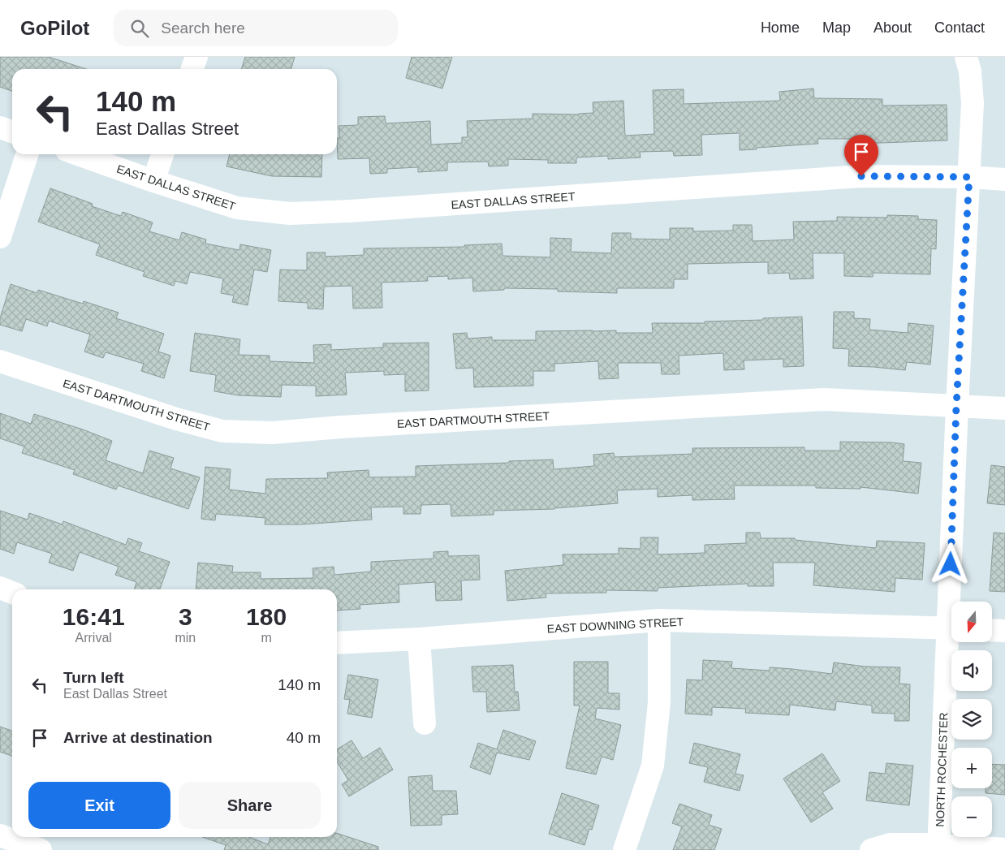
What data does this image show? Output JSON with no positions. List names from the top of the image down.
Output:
{
  "streets": {
    "street": [
      "EAST DALLAS STREET",
      "EAST DARTMOUTH STREET",
      "EAST DOWNING STREET",
      "NORTH ROCHESTER"
    ]
  },
  "crossings": [
    ["EAST DALLAS STREET", "NORTH ROCHESTER"],
    ["EAST DARTMOUTH STREET", "NORTH ROCHESTER"]
  ],
  "north": "bottom",
  "page": {
    "header": "GoPilot",
    "search": "Search here",
    "nav": [
      "Home",
      "Map",
      "About",
      "Contact"
    ],
    "turn": ["140 m", "East Dallas Street"],
    "eta": [
      "16:41",
      "Arrival",
      "3",
      "min",
      "180",
      "m"
    ],
    "map_buttons": ["+", "−"],
    "list": [
      {
        "name": "Turn left",
        "note": "East Dallas Street",
        "value": "140 m"
      },
      {
        "name": "Arrive at destination",
        "value": "40 m"
      }
    ],
    "buttons": ["Exit", "Share"]
  }
}
